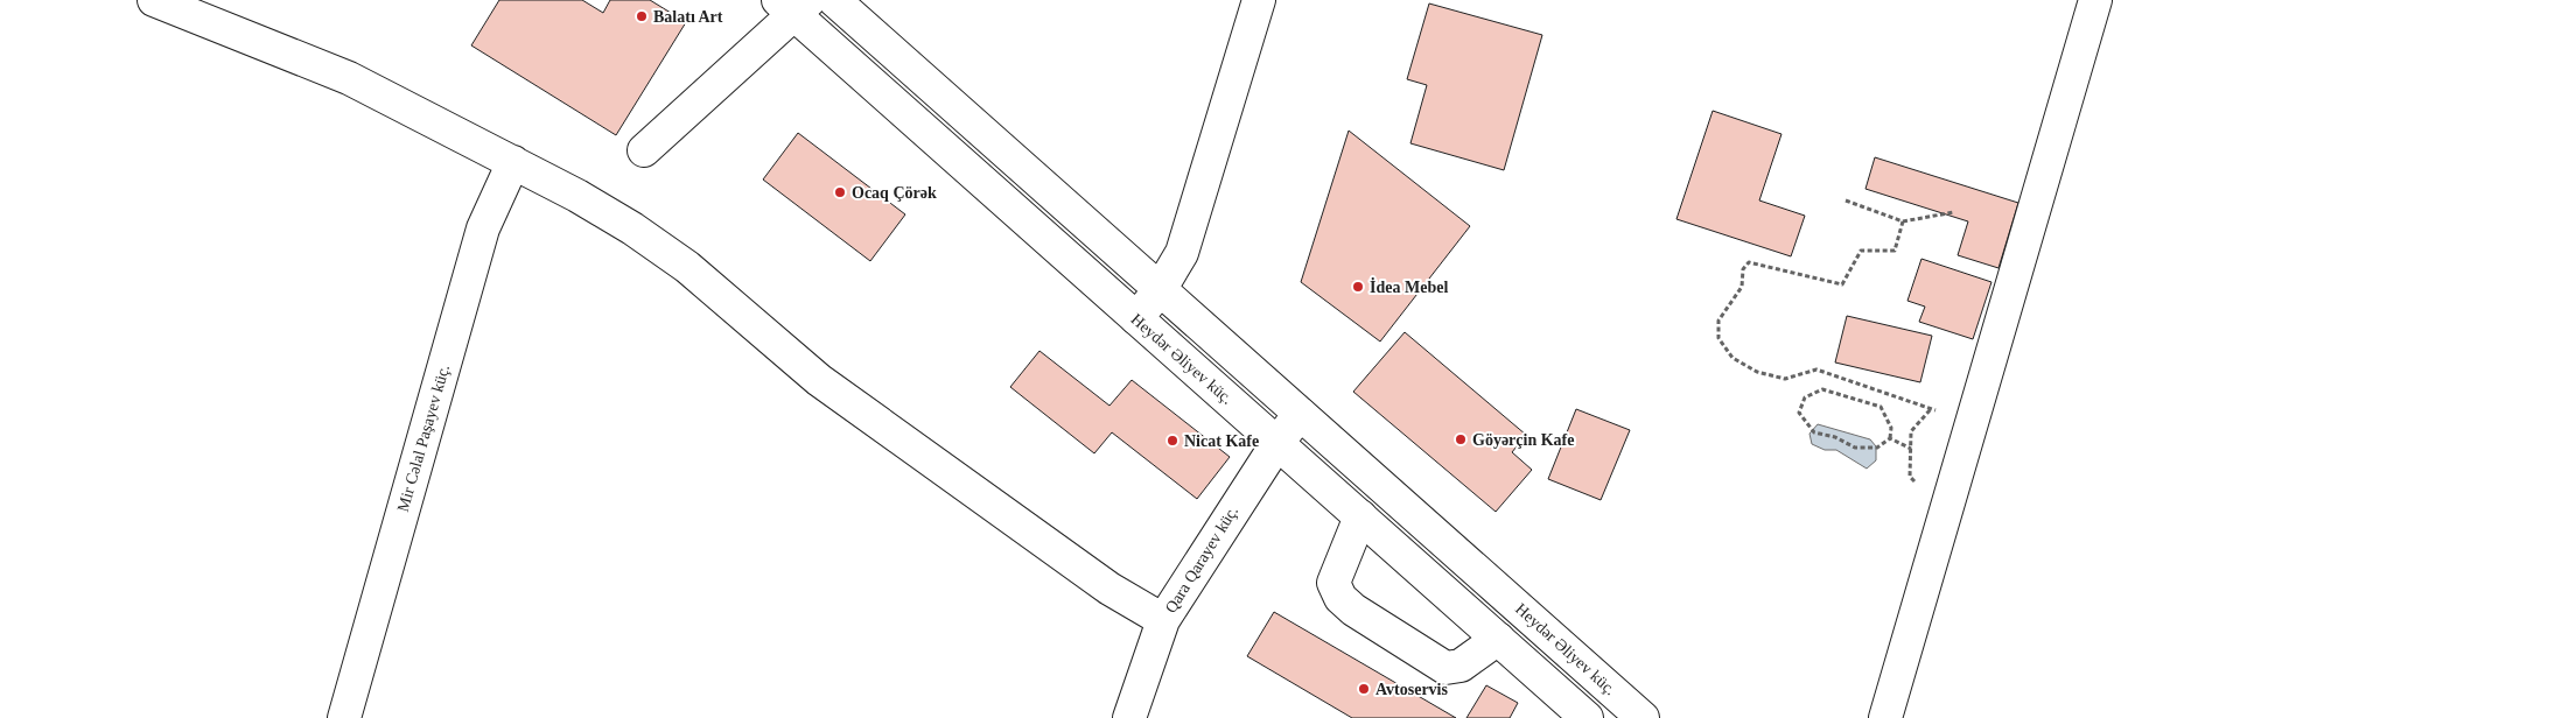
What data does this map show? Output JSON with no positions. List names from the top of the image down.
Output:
{
  "streets": {
    "street": ["Heydər Əliyev küç.", "Mir Cəlal Paşayev küç.", "Qara Qarayev küç."]
  },
  "crossings": [
    ["Heydər Əliyev küç.", "Qara Qarayev küç."]
  ],
  "places": [
    "Balatı Art",
    "Ocaq Çörək",
    "İdea Mebel",
    "Göyərçin Kafe",
    "Nicat Kafe",
    "Avtoservis"
  ]
}
